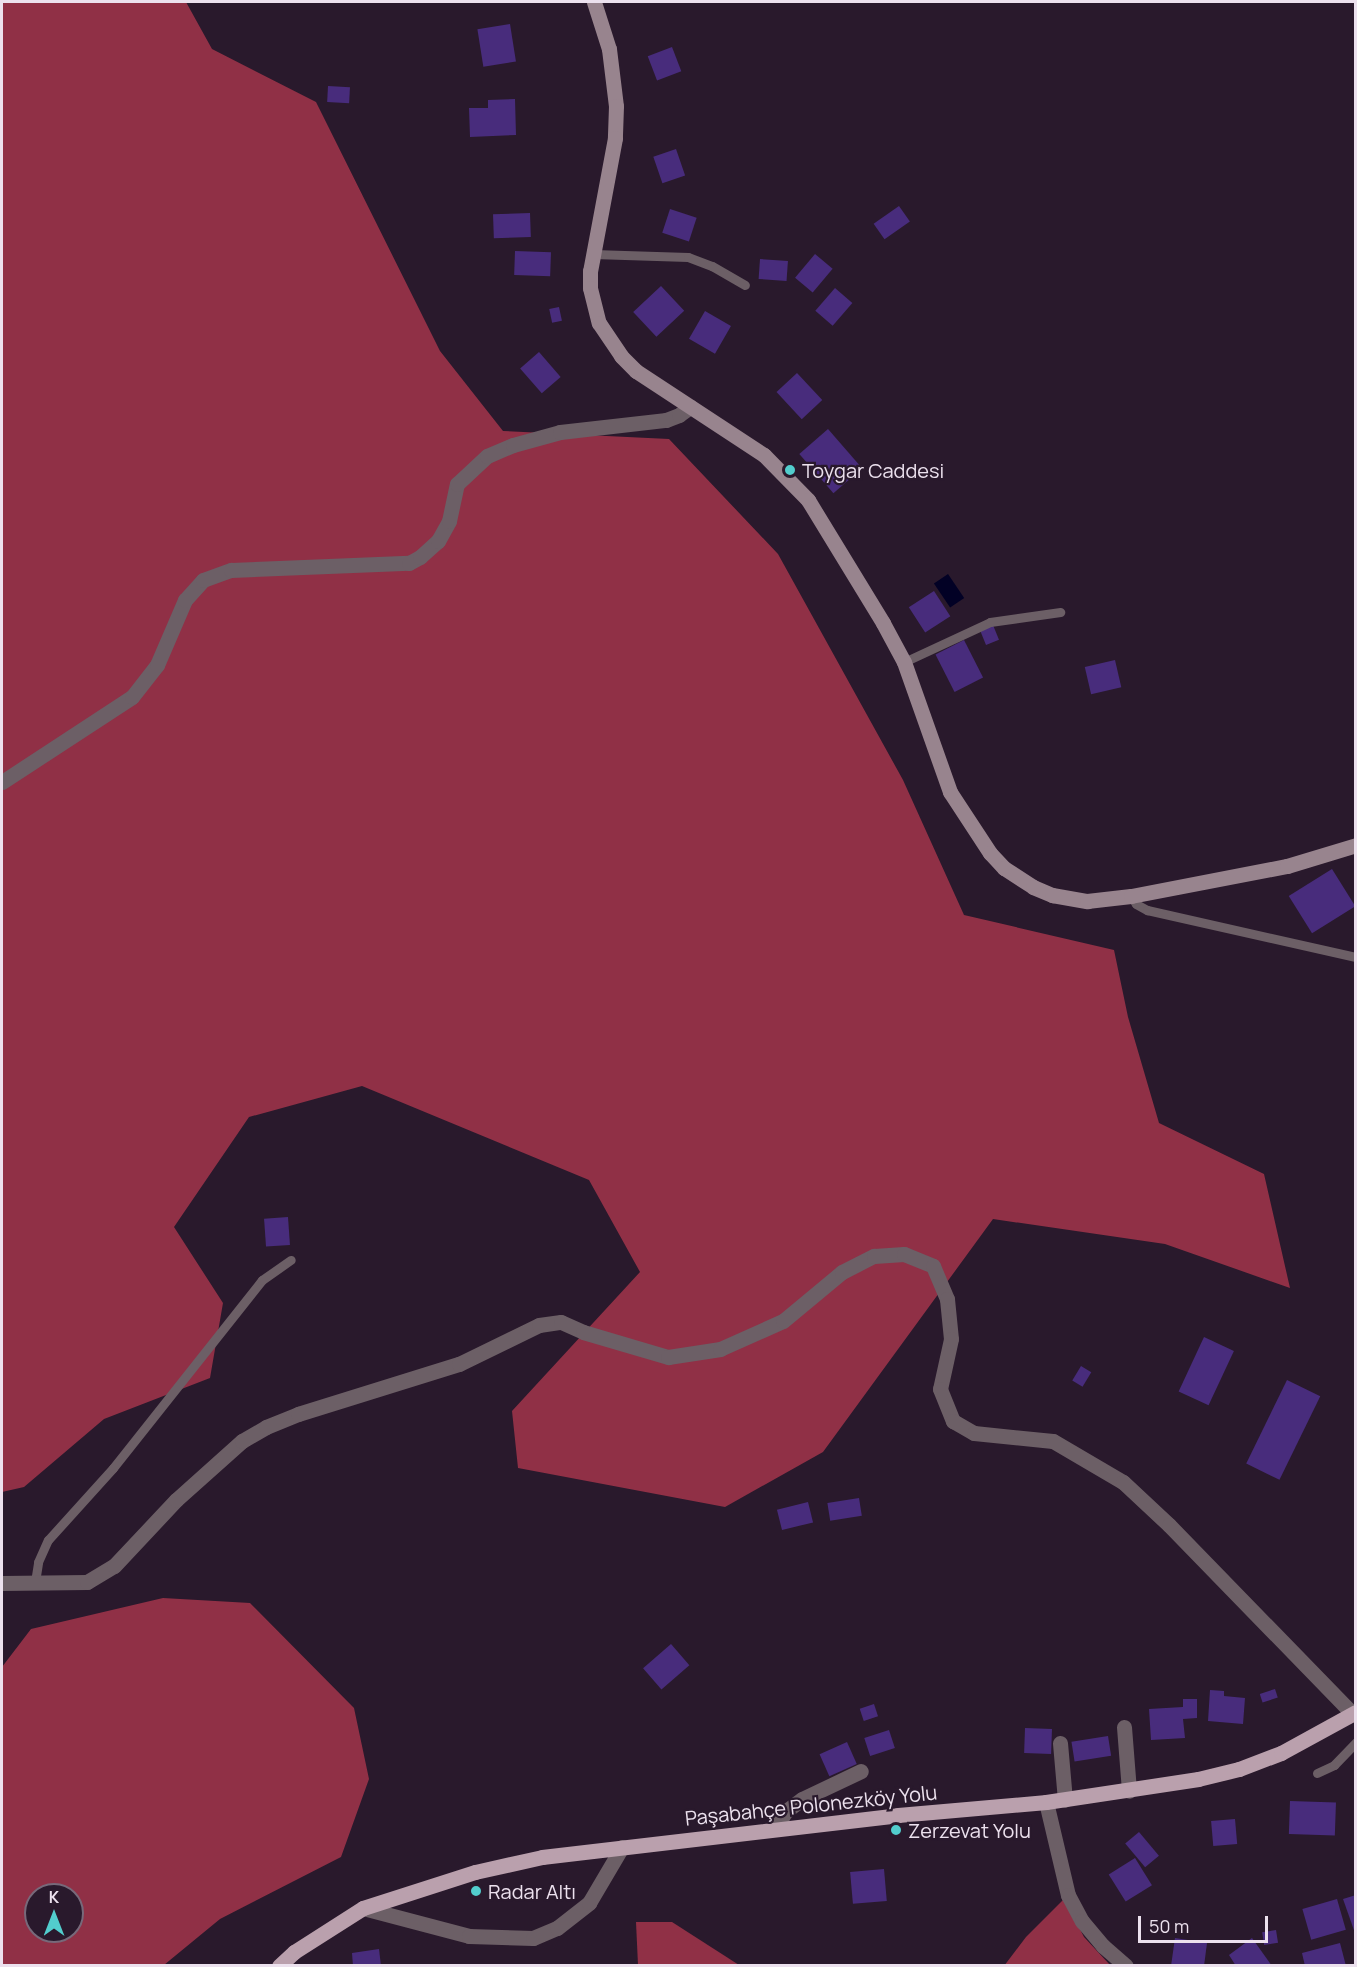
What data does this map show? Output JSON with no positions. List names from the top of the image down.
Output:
{
  "streets": {
    "main road": ["Paşabahçe Polonezköy Yolu"]
  },
  "places": ["Toygar Caddesi", "Zerzevat Yolu", "Radar Altı"],
  "scale_bar": "50 m",
  "north": "top"
}
